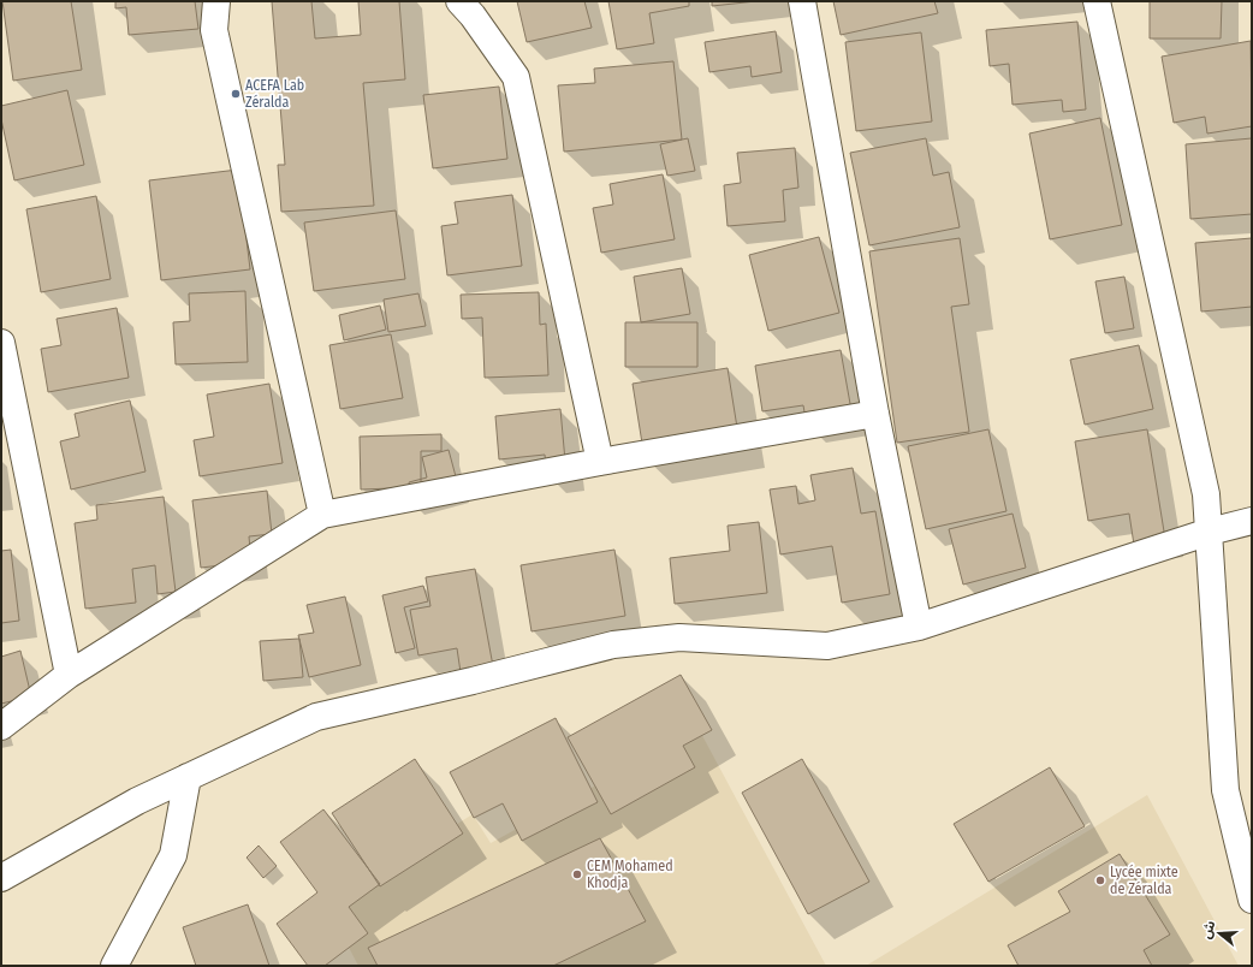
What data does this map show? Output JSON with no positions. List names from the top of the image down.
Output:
{
  "places": ["ACEFA Lab Zéralda", "CEM Mohamed Khodja", "Lycée mixte de Zéralda"],
  "north": "left"
}
